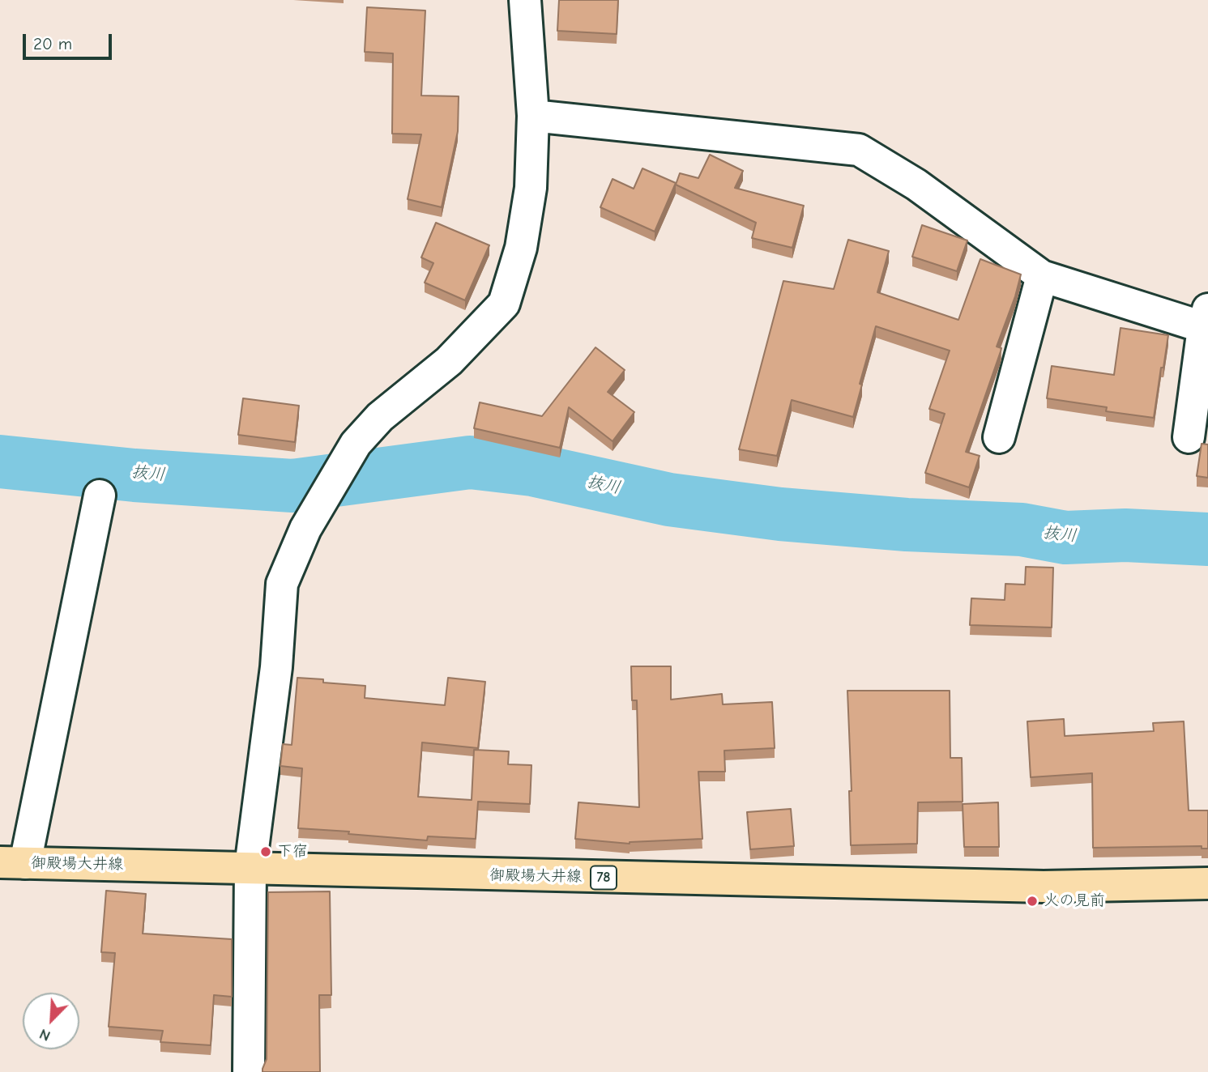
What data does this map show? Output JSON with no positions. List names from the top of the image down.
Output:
{
  "streets": {
    "main road": ["御殿場大井線", "78"]
  },
  "water": ["抜川"],
  "places": ["下宿", "火の見前"],
  "scale_bar": "20 m",
  "north": "bottom left"
}
